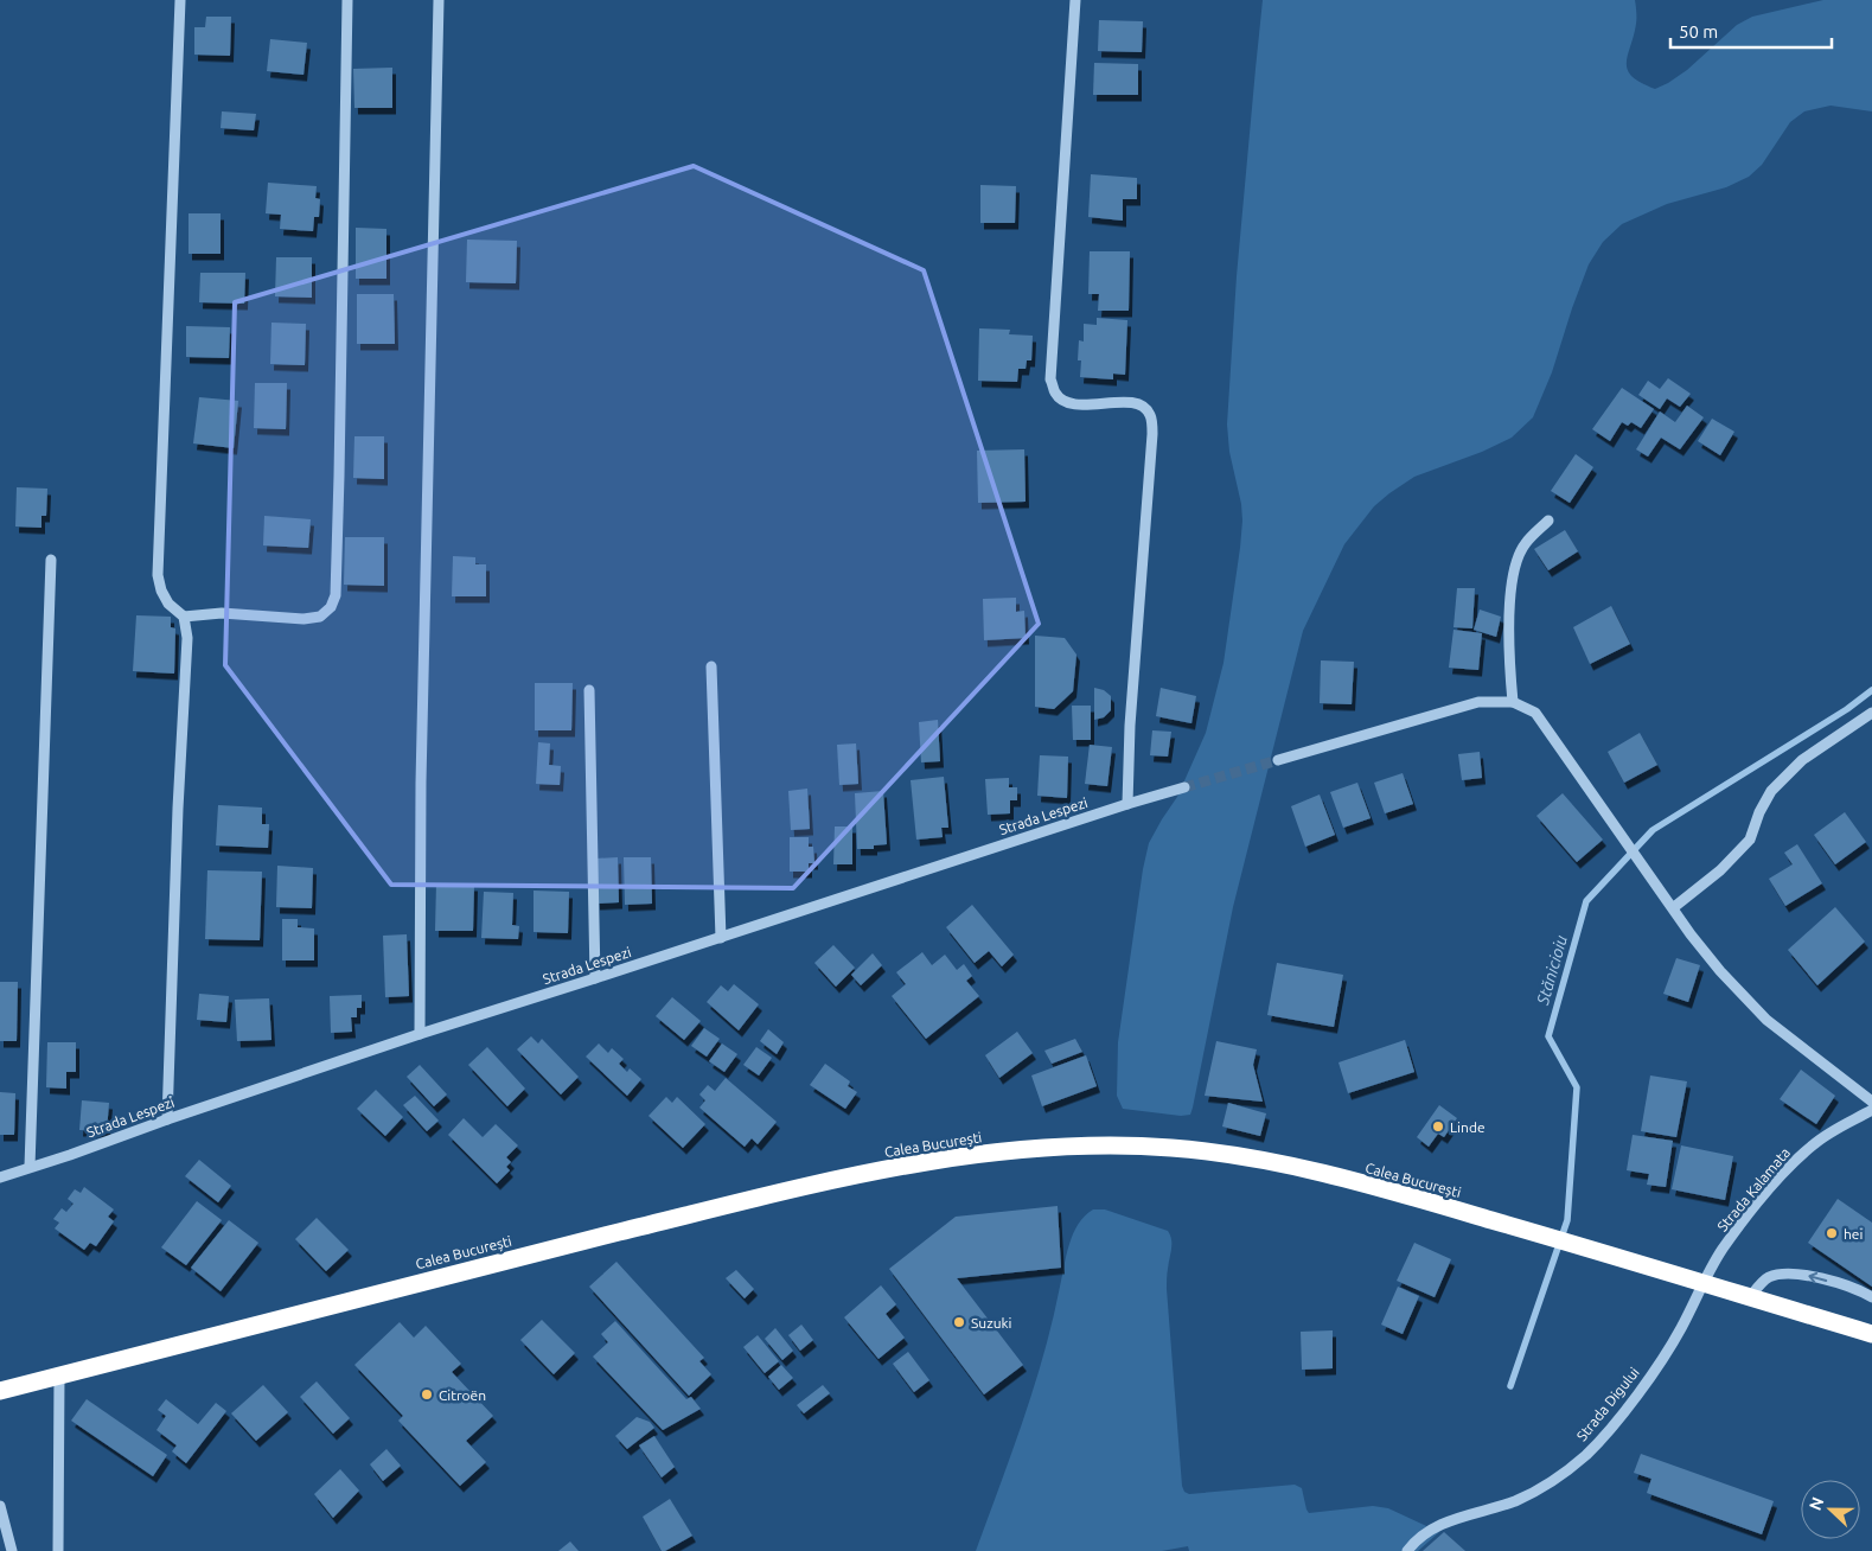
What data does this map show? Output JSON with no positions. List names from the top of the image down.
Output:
{
  "streets": {
    "highway": ["Calea București"],
    "street": ["Strada Lespezi", "Strada Kalamata", "Strada Digului"]
  },
  "crossings": [
    ["Calea București", "Strada Kalamata"],
    ["Calea București", "Strada Digului"],
    ["Strada Kalamata", "Strada Digului"]
  ],
  "water": ["Stănicioiu"],
  "places": [
    "Linde",
    "hei",
    "Suzuki",
    "Citroën"
  ],
  "scale_bar": "50 m",
  "north": "left"
}
